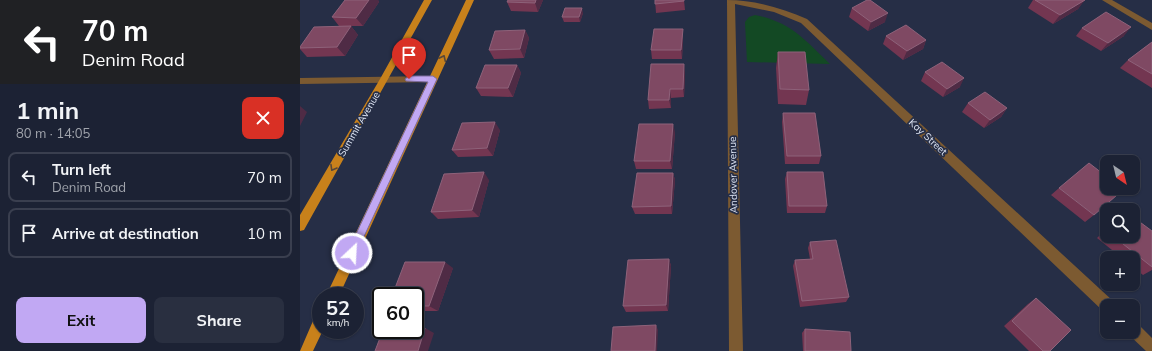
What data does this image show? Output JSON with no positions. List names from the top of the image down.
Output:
{
  "streets": {
    "main road": ["Summit Avenue"],
    "street": ["Kay Street", "Andover Avenue"]
  },
  "crossings": [
    ["Kay Street", "Andover Avenue"]
  ],
  "north": "bottom right",
  "page": {
    "turn": ["70 m", "Denim Road"],
    "heading": ["1 min", "80 m · 14:05"],
    "list": [
      {
        "name": "Turn left",
        "note": "Denim Road",
        "value": "70 m"
      },
      {
        "name": "Arrive at destination",
        "value": "10 m"
      }
    ],
    "map_buttons": ["+", "−"],
    "speed": "52 km/h",
    "limit": "60",
    "buttons": ["Exit", "Share"]
  }
}
